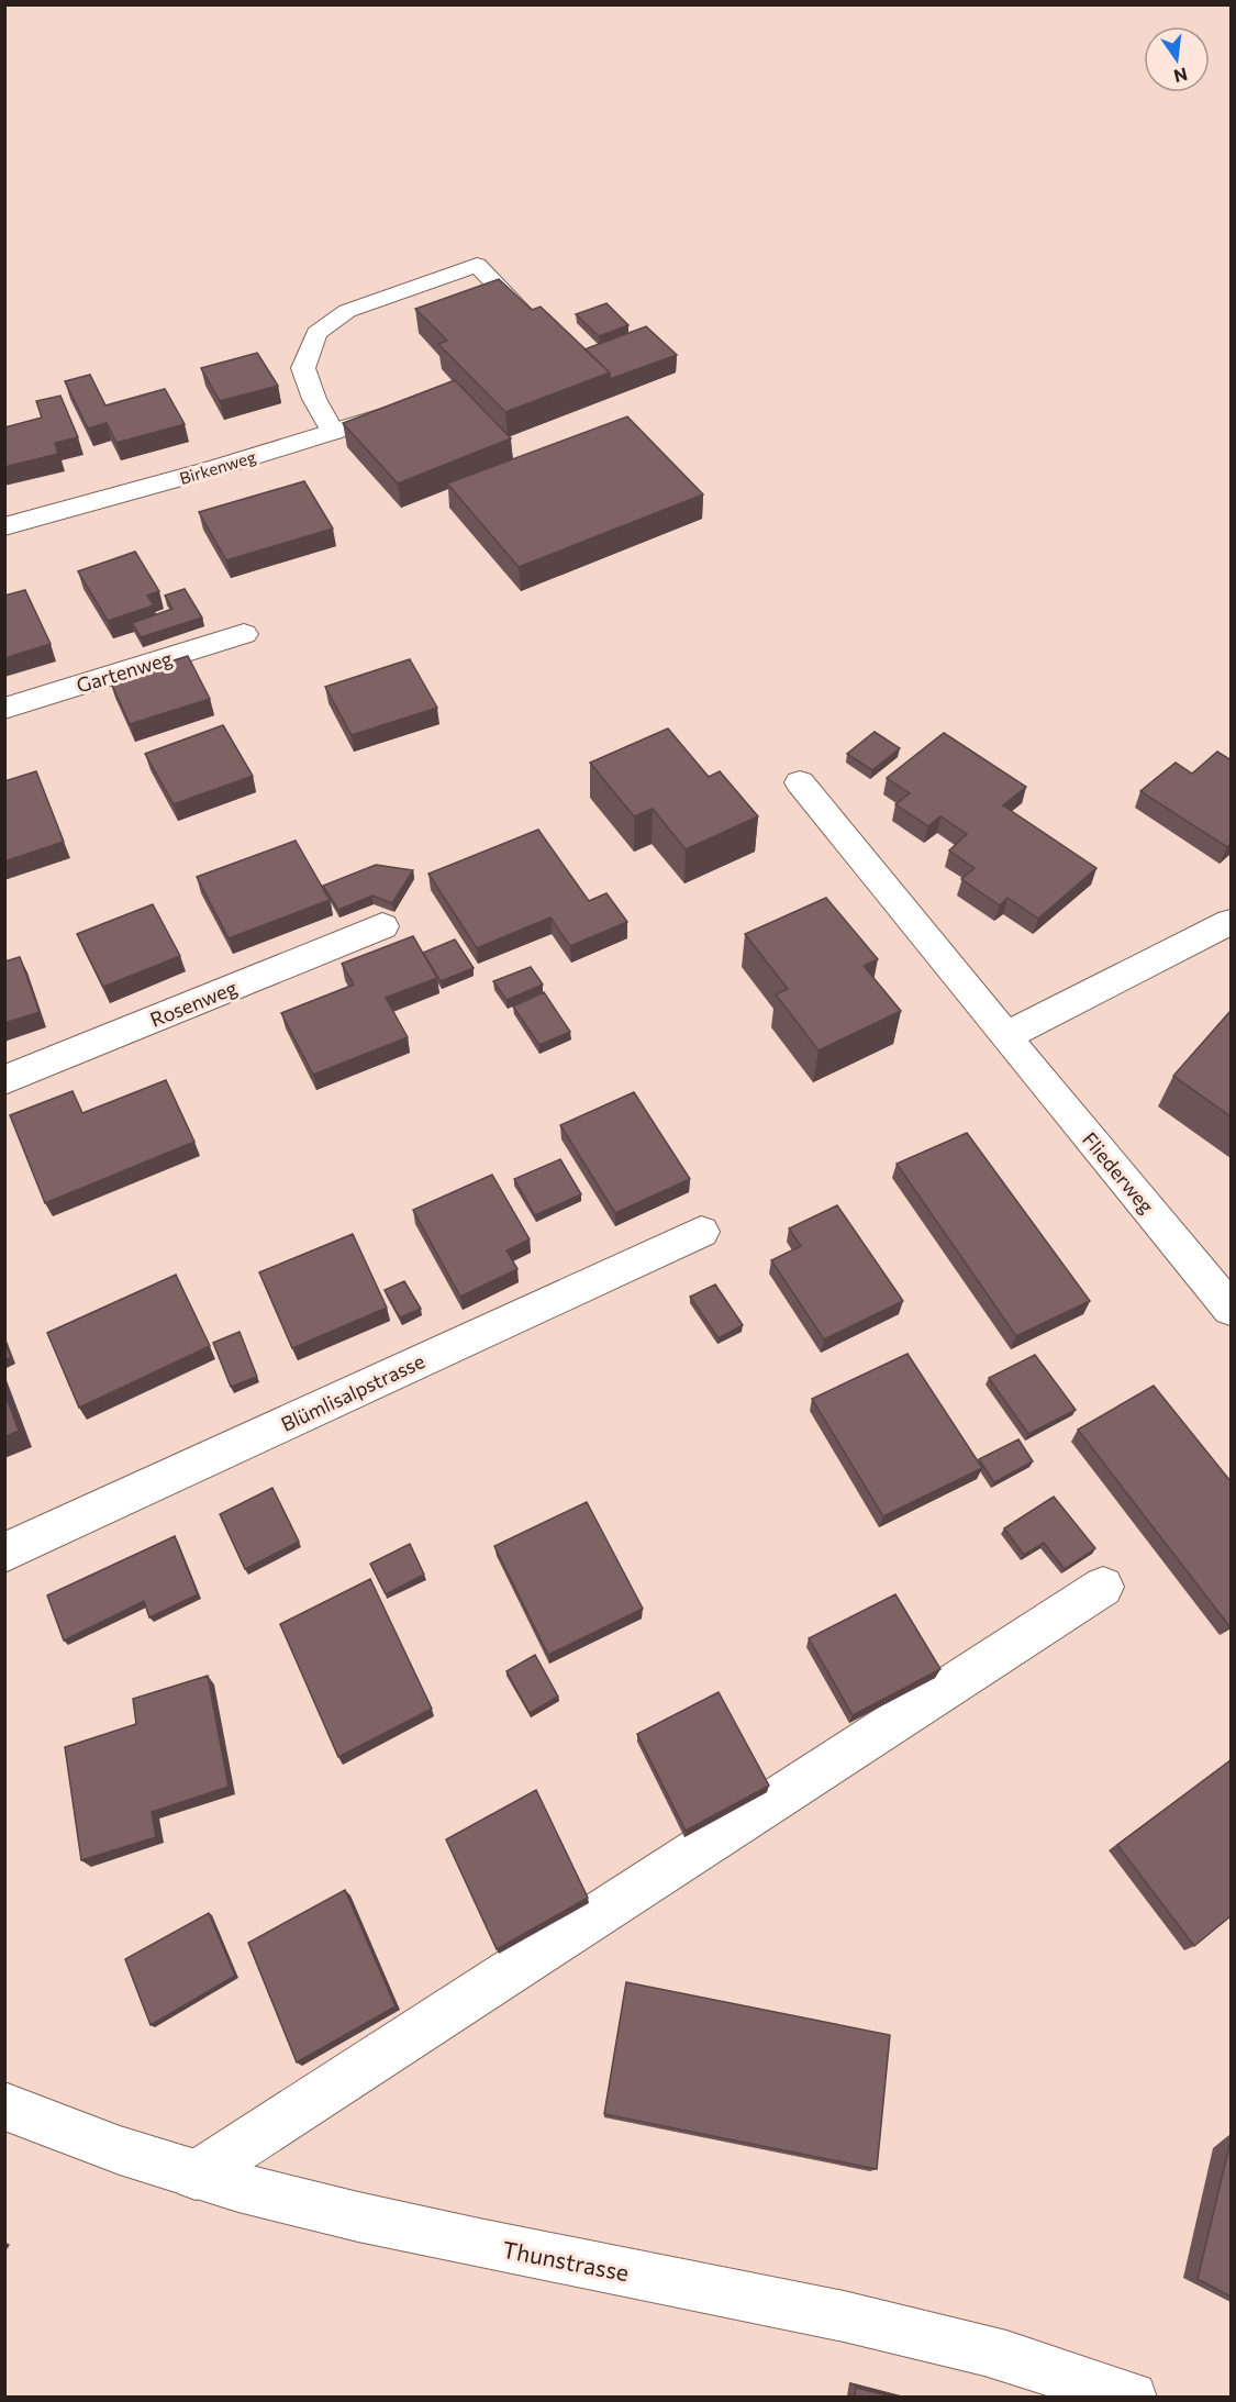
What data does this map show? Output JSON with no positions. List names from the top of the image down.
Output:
{
  "streets": {
    "street": [
      "Birkenweg",
      "Gartenweg",
      "Rosenweg",
      "Fliederweg",
      "Blümlisalpstrasse",
      "Thunstrasse"
    ]
  },
  "north": "bottom"
}
